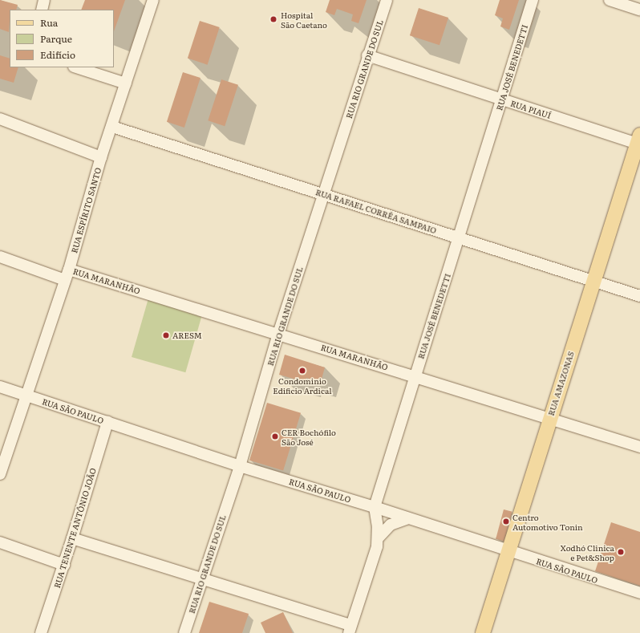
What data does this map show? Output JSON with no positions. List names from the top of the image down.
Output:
{
  "streets": {
    "main road": ["RUA AMAZONAS"],
    "street": [
      "RUA JOSÉ BENEDETTI",
      "RUA RIO GRANDE DO SUL",
      "RUA PIAUÍ",
      "RUA ESPÍRITO SANTO",
      "RUA RAFAEL CORRÊA SAMPAIO",
      "RUA MARANHÃO",
      "RUA SÃO PAULO",
      "RUA TENENTE ANTÔNIO JOÃO"
    ]
  },
  "crossings": [
    ["RUA JOSÉ BENEDETTI", "RUA PIAUÍ"],
    ["RUA JOSÉ BENEDETTI", "RUA RAFAEL CORRÊA SAMPAIO"],
    ["RUA JOSÉ BENEDETTI", "RUA MARANHÃO"],
    ["RUA JOSÉ BENEDETTI", "RUA SÃO PAULO"],
    ["RUA RIO GRANDE DO SUL", "RUA PIAUÍ"],
    ["RUA RIO GRANDE DO SUL", "RUA RAFAEL CORRÊA SAMPAIO"],
    ["RUA RIO GRANDE DO SUL", "RUA MARANHÃO"],
    ["RUA RIO GRANDE DO SUL", "RUA SÃO PAULO"],
    ["RUA PIAUÍ", "RUA AMAZONAS"],
    ["RUA ESPÍRITO SANTO", "RUA RAFAEL CORRÊA SAMPAIO"],
    ["RUA ESPÍRITO SANTO", "RUA MARANHÃO"],
    ["RUA ESPÍRITO SANTO", "RUA SÃO PAULO"],
    ["RUA RAFAEL CORRÊA SAMPAIO", "RUA AMAZONAS"],
    ["RUA MARANHÃO", "RUA AMAZONAS"],
    ["RUA AMAZONAS", "RUA SÃO PAULO"],
    ["RUA SÃO PAULO", "RUA TENENTE ANTÔNIO JOÃO"]
  ],
  "places": [
    "Hospital São Caetano",
    "ARESM",
    "Condominio Edificio Ardical",
    "CER Bochófilo São José",
    "Centro Automotivo Tonin",
    "Xodhó Clinica e Pet&Shop"
  ],
  "legend": ["Rua", "Parque", "Edifício"]
}
